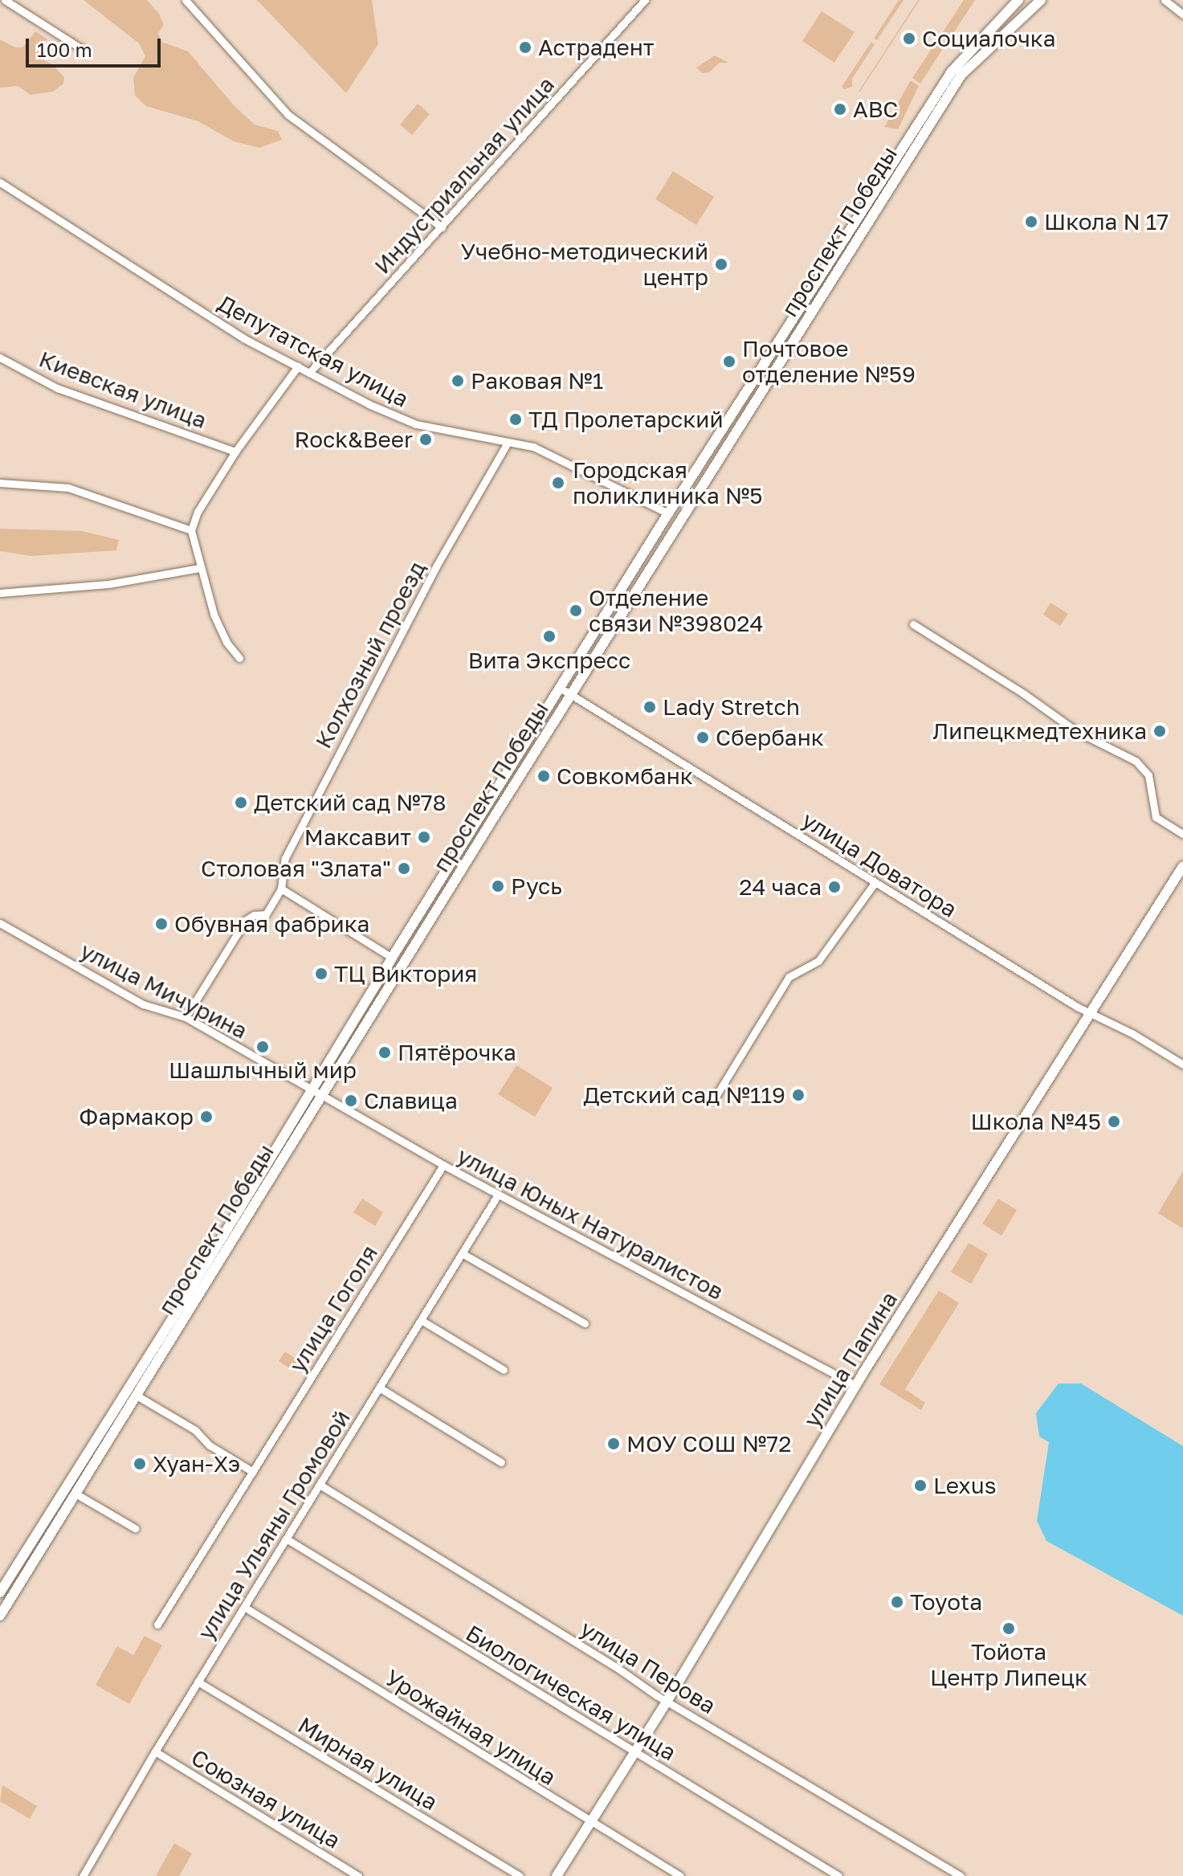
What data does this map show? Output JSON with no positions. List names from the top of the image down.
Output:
{
  "streets": {
    "main road": ["проспект Победы", "улица Папина"],
    "street": [
      "Индустриальная улица",
      "Депутатская улица",
      "Киевская улица",
      "Колхозный проезд",
      "улица Доватора",
      "улица Мичурина",
      "улица Юных Натуралистов",
      "улица Гоголя",
      "улица Ульяны Громовой",
      "улица Перова",
      "Биологическая улица",
      "Урожайная улица",
      "Мирная улица",
      "Союзная улица"
    ]
  },
  "crossings": [
    ["Индустриальная улица", "Депутатская улица"],
    ["проспект Победы", "Депутатская улица"],
    ["проспект Победы", "улица Доватора"],
    ["проспект Победы", "улица Мичурина"],
    ["проспект Победы", "улица Юных Натуралистов"],
    ["Депутатская улица", "Колхозный проезд"],
    ["Колхозный проезд", "улица Мичурина"],
    ["улица Доватора", "улица Папина"],
    ["улица Мичурина", "улица Юных Натуралистов"],
    ["улица Юных Натуралистов", "улица Гоголя"],
    ["улица Юных Натуралистов", "улица Папина"],
    ["улица Юных Натуралистов", "улица Ульяны Громовой"],
    ["улица Папина", "улица Перова"],
    ["улица Папина", "Биологическая улица"],
    ["улица Папина", "Урожайная улица"],
    ["улица Ульяны Громовой", "улица Перова"],
    ["улица Ульяны Громовой", "Биологическая улица"],
    ["улица Ульяны Громовой", "Урожайная улица"],
    ["улица Ульяны Громовой", "Мирная улица"],
    ["улица Ульяны Громовой", "Союзная улица"]
  ],
  "places": [
    "Социалочка",
    "Астрадент",
    "АВС",
    "Школа N 17",
    "Учебно-методический центр",
    "Почтовое отделение №59",
    "Раковая №1",
    "ТД Пролетарский",
    "Rock&Beer",
    "Городская поликлиника №5",
    "Отделение связи №398024",
    "Вита Экспресс",
    "Lady Stretch",
    "Липецкмедтехника",
    "Сбербанк",
    "Совкомбанк",
    "Детский сад №78",
    "Максавит",
    "Столовая \"Злата\"",
    "Русь",
    "24 часа",
    "Обувная фабрика",
    "ТЦ Виктория",
    "Шашлычный мир",
    "Пятёрочка",
    "Детский сад №119",
    "Славица",
    "Фармакор",
    "Школа №45",
    "МОУ СОШ №72",
    "Хуан-Хэ",
    "Lexus",
    "Toyota",
    "Тойота Центр Липецк"
  ],
  "scale_bar": "100 m"
}
